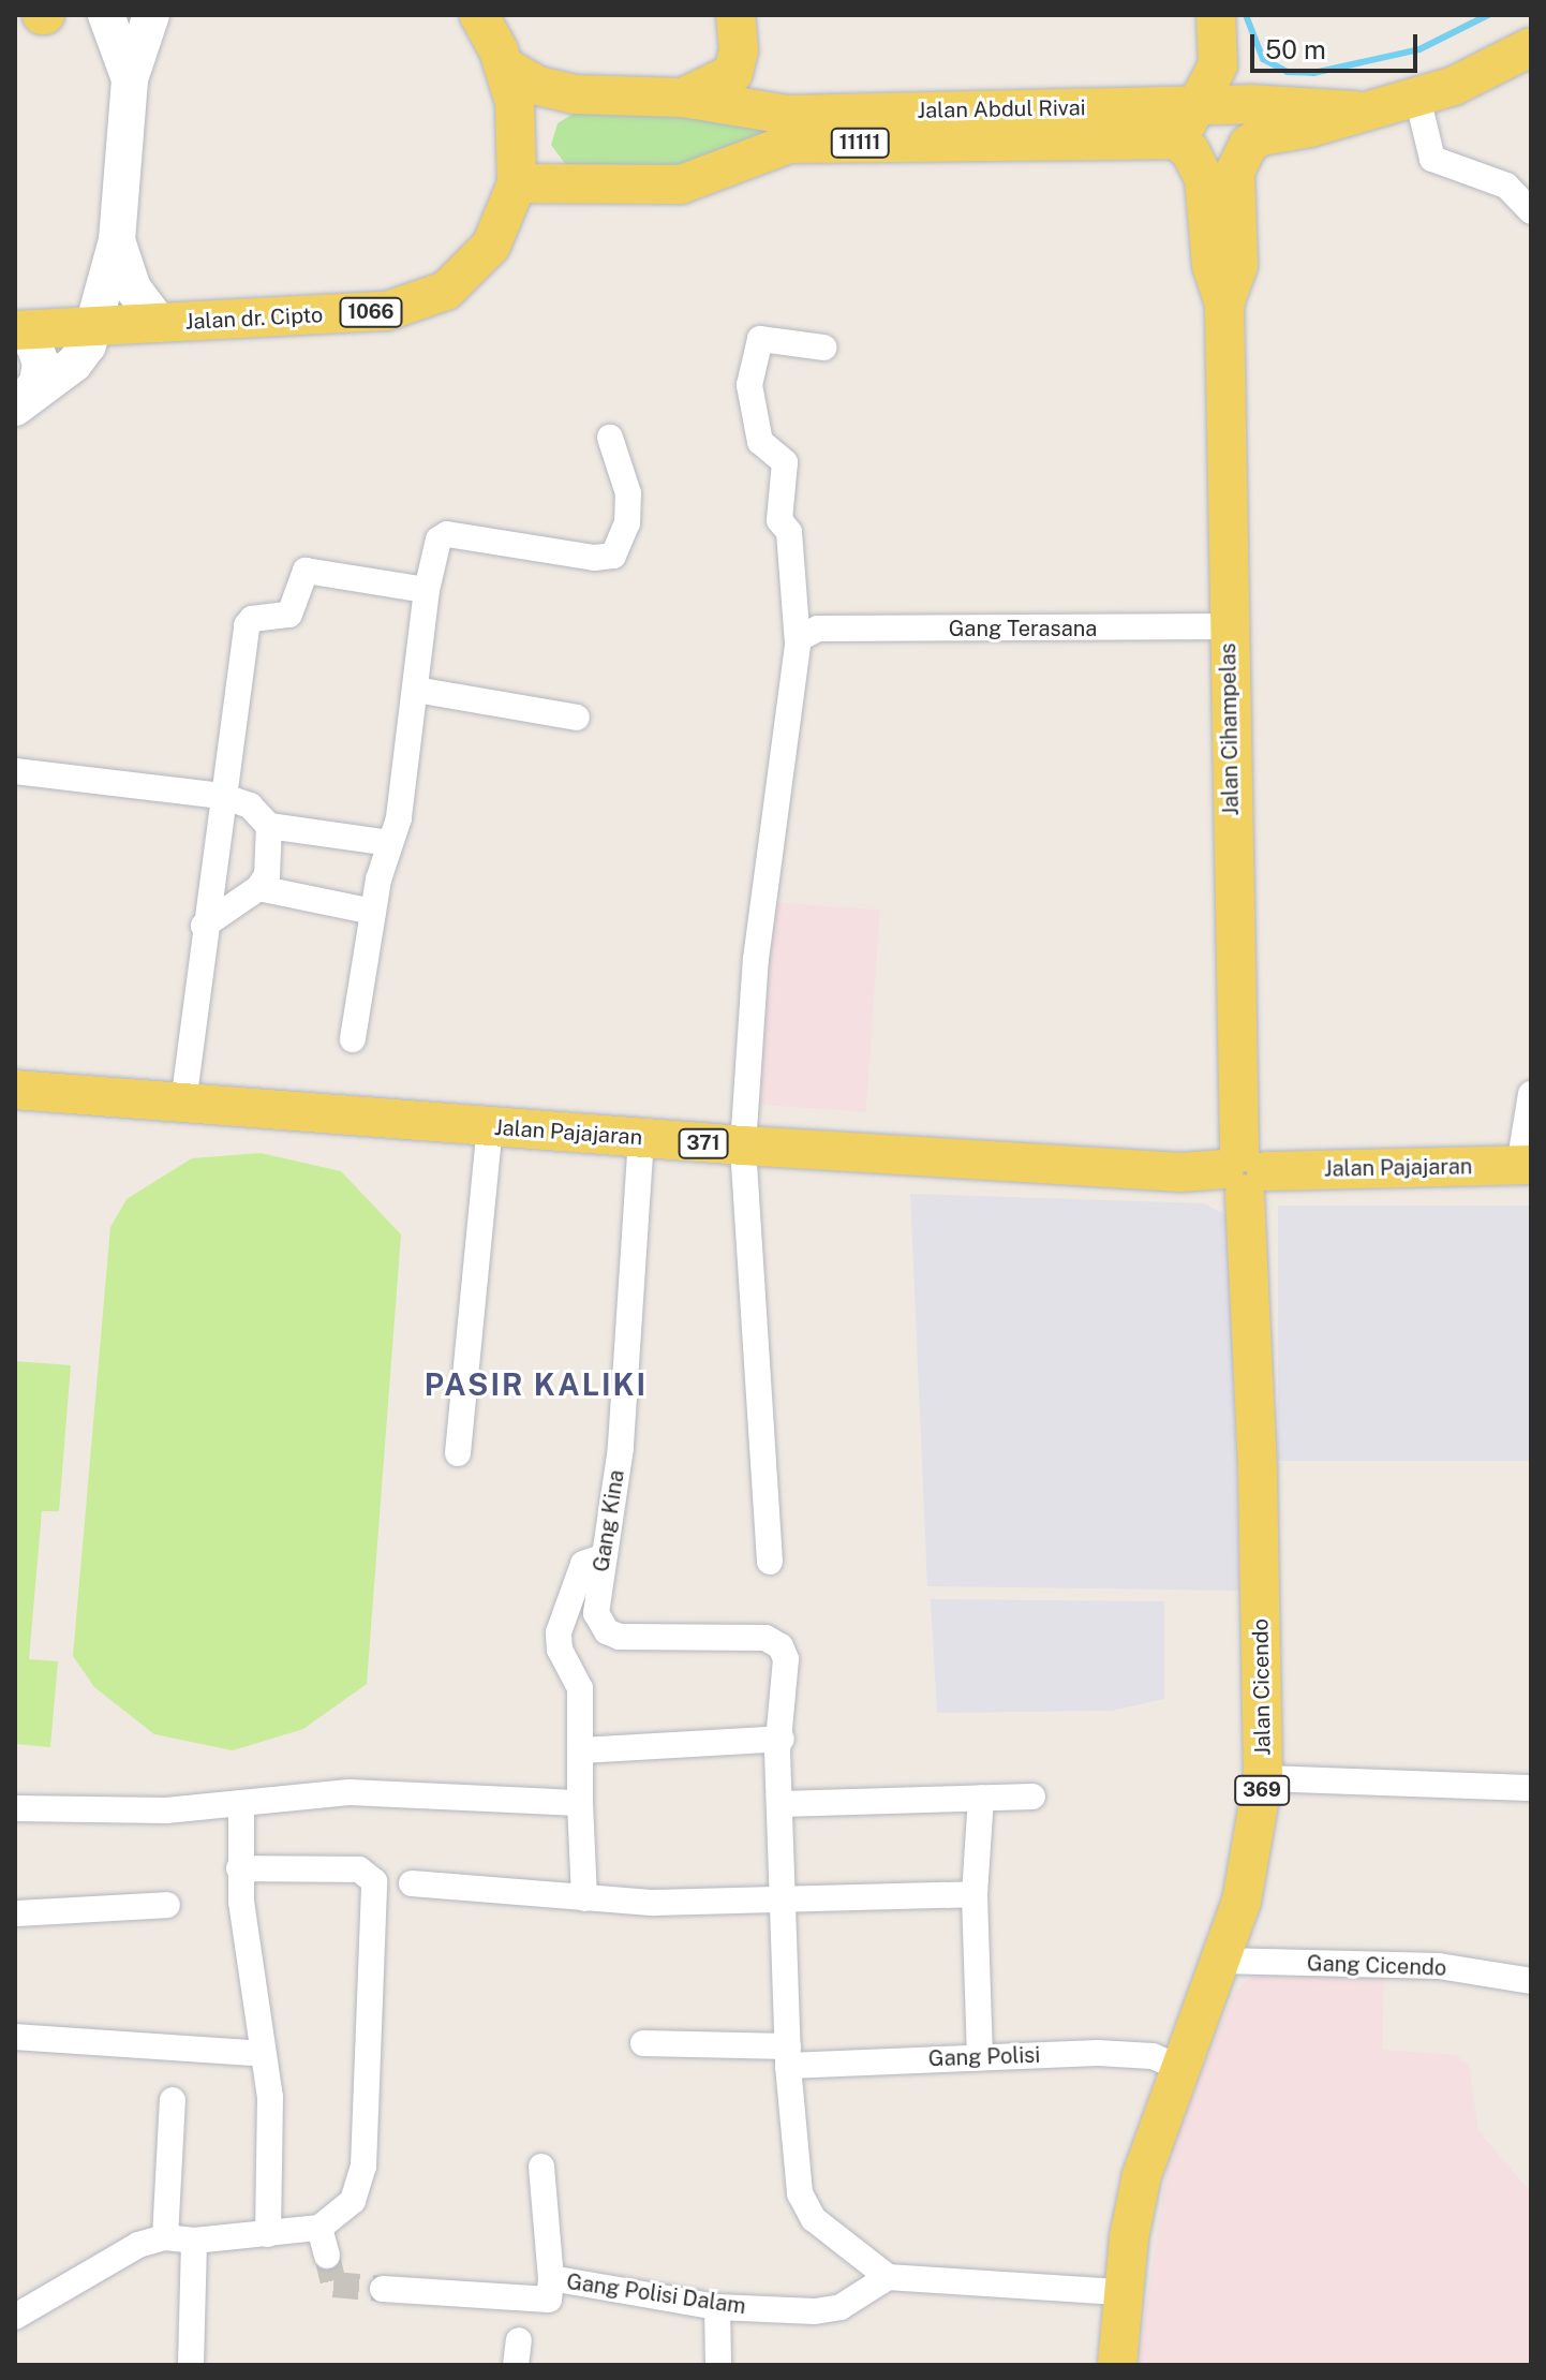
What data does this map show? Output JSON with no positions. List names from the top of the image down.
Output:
{
  "streets": {
    "main road": [
      "Jalan Abdul Rivai",
      "11111",
      "1066",
      "Jalan dr. Cipto",
      "Jalan Cihampelas",
      "Jalan Pajajaran",
      "371",
      "Jalan Cicendo",
      "369"
    ],
    "street": [
      "Gang Terasana",
      "Gang Kina",
      "Gang Cicendo",
      "Gang Polisi",
      "Gang Polisi Dalam"
    ]
  },
  "crossings": [
    ["Jalan Abdul Rivai", "Jalan dr. Cipto"],
    ["Jalan Abdul Rivai", "Jalan Cihampelas"],
    ["Gang Terasana", "Jalan Cihampelas"],
    ["Jalan Cihampelas", "Jalan Pajajaran"],
    ["Jalan Cihampelas", "Jalan Cicendo"],
    ["Jalan Pajajaran", "Gang Kina"],
    ["Jalan Pajajaran", "Jalan Cicendo"],
    ["Jalan Cicendo", "Gang Cicendo"],
    ["Jalan Cicendo", "Gang Polisi"]
  ],
  "districts": ["PASIR KALIKI"],
  "scale_bar": "50 m"
}
